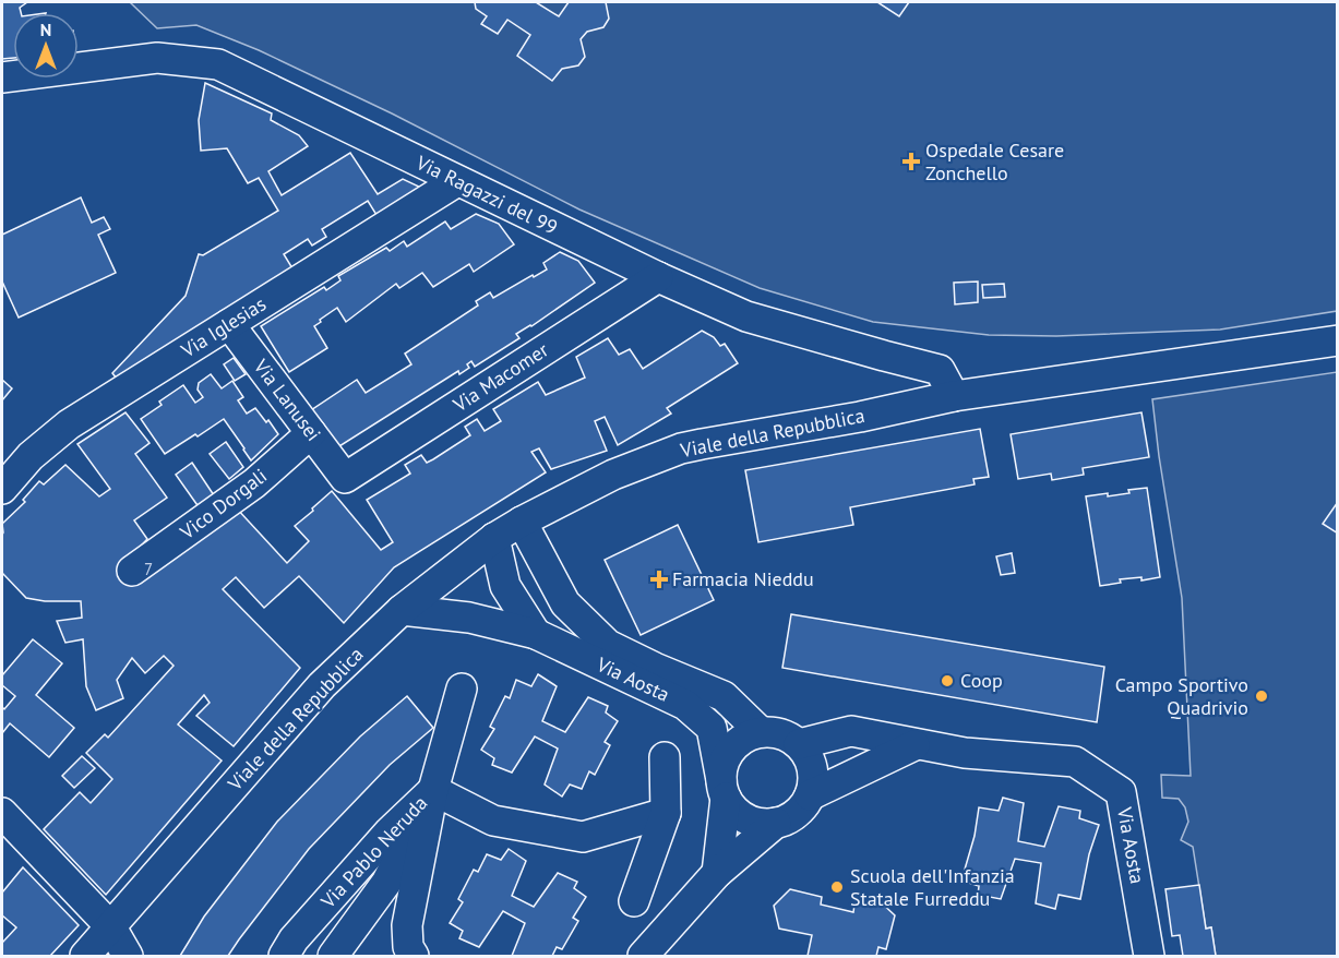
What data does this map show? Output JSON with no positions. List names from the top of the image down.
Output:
{
  "streets": {
    "street": [
      "Via Ragazzi del 99",
      "Via Iglesias",
      "Via Macomer",
      "Via Lanusei",
      "Viale della Repubblica",
      "Vico Dorgali",
      "Via Aosta",
      "Via Pablo Neruda"
    ]
  },
  "crossings": [
    ["Via Ragazzi del 99", "Via Iglesias"],
    ["Via Ragazzi del 99", "Via Macomer"],
    ["Via Ragazzi del 99", "Viale della Repubblica"],
    ["Via Iglesias", "Via Lanusei"],
    ["Via Macomer", "Via Lanusei"],
    ["Via Lanusei", "Vico Dorgali"],
    ["Viale della Repubblica", "Via Aosta"]
  ],
  "places": {
    "health": ["Ospedale Cesare Zonchello", "Farmacia Nieddu"],
    "other": ["Coop", "Campo Sportivo Quadrivio", "Scuola dell'Infanzia Statale Furreddu"]
  },
  "house_numbers": ["7"],
  "north": "top"
}
